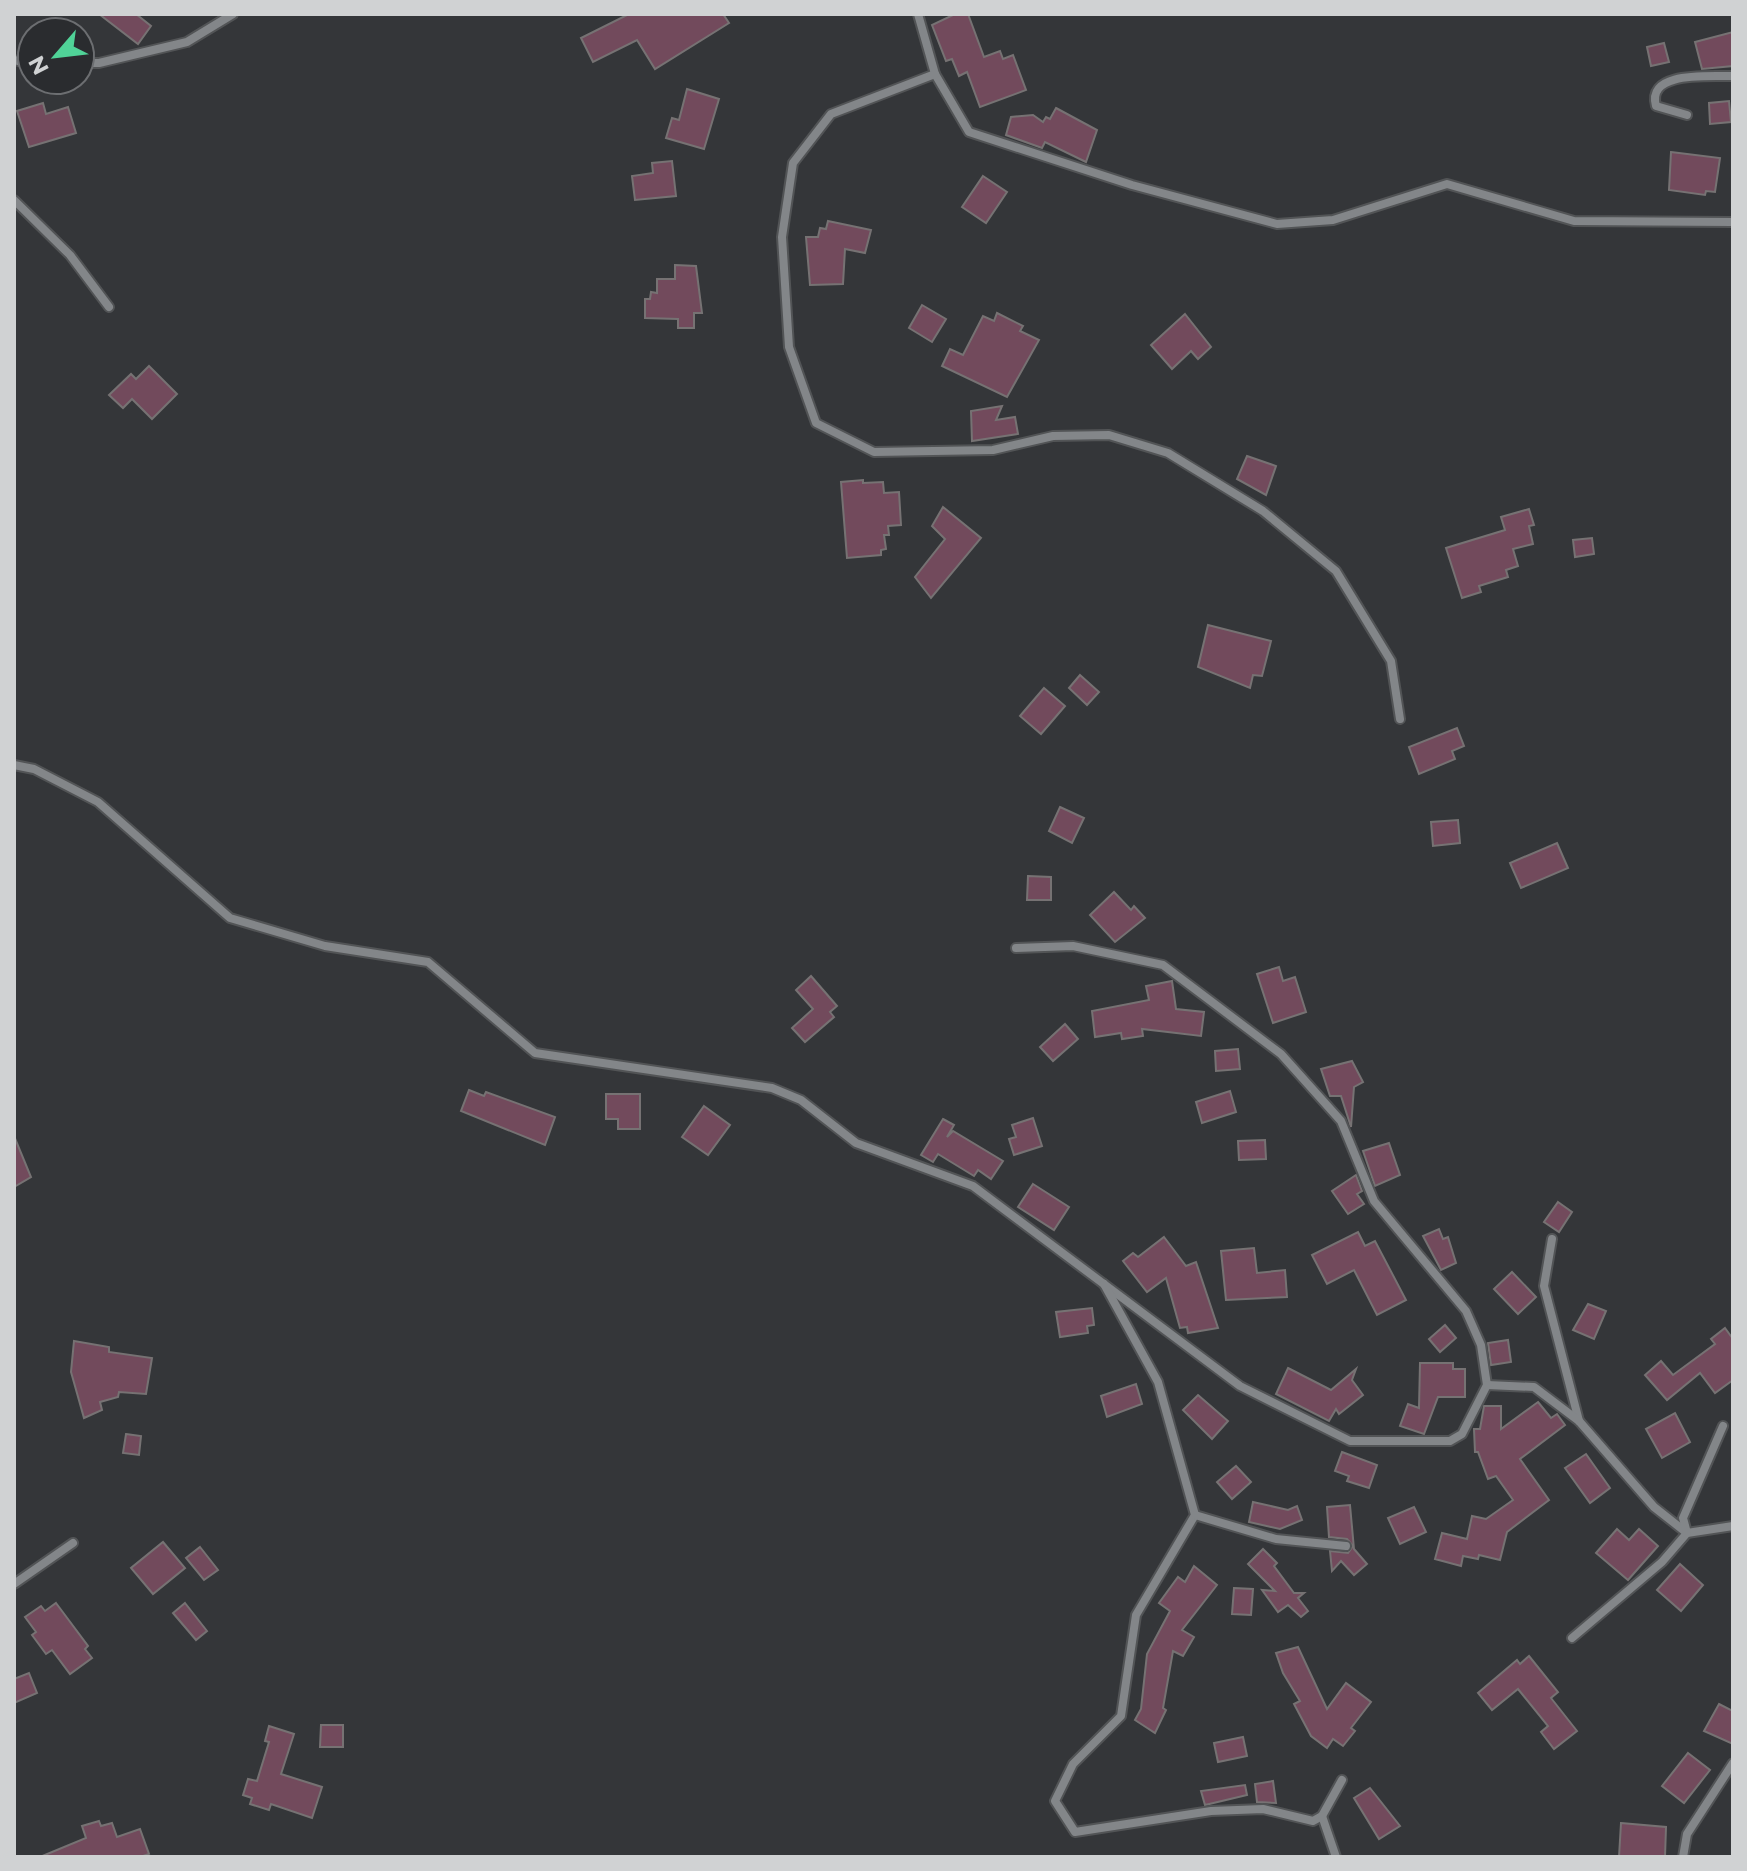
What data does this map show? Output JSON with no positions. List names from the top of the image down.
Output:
{
  "north": "bottom left"
}
